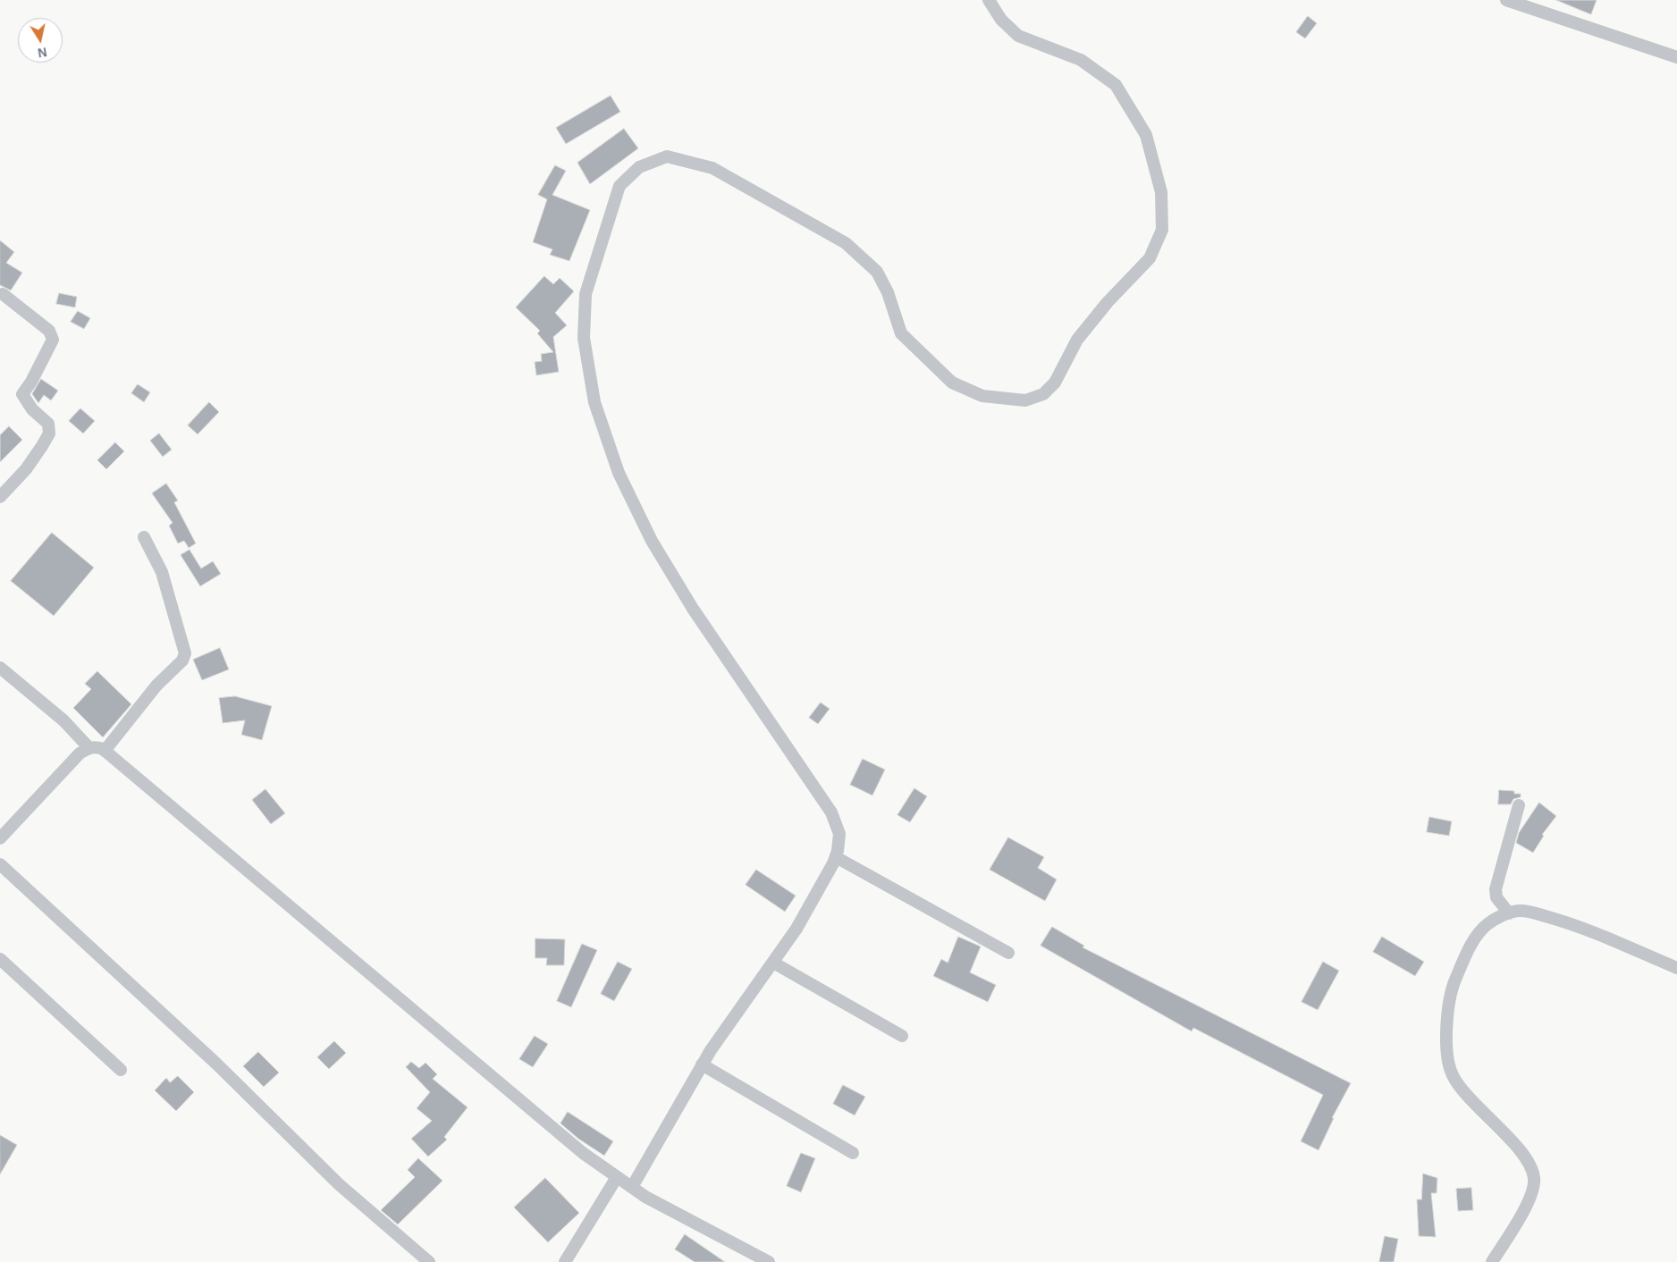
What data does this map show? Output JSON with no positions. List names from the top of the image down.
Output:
{
  "north": "bottom"
}
